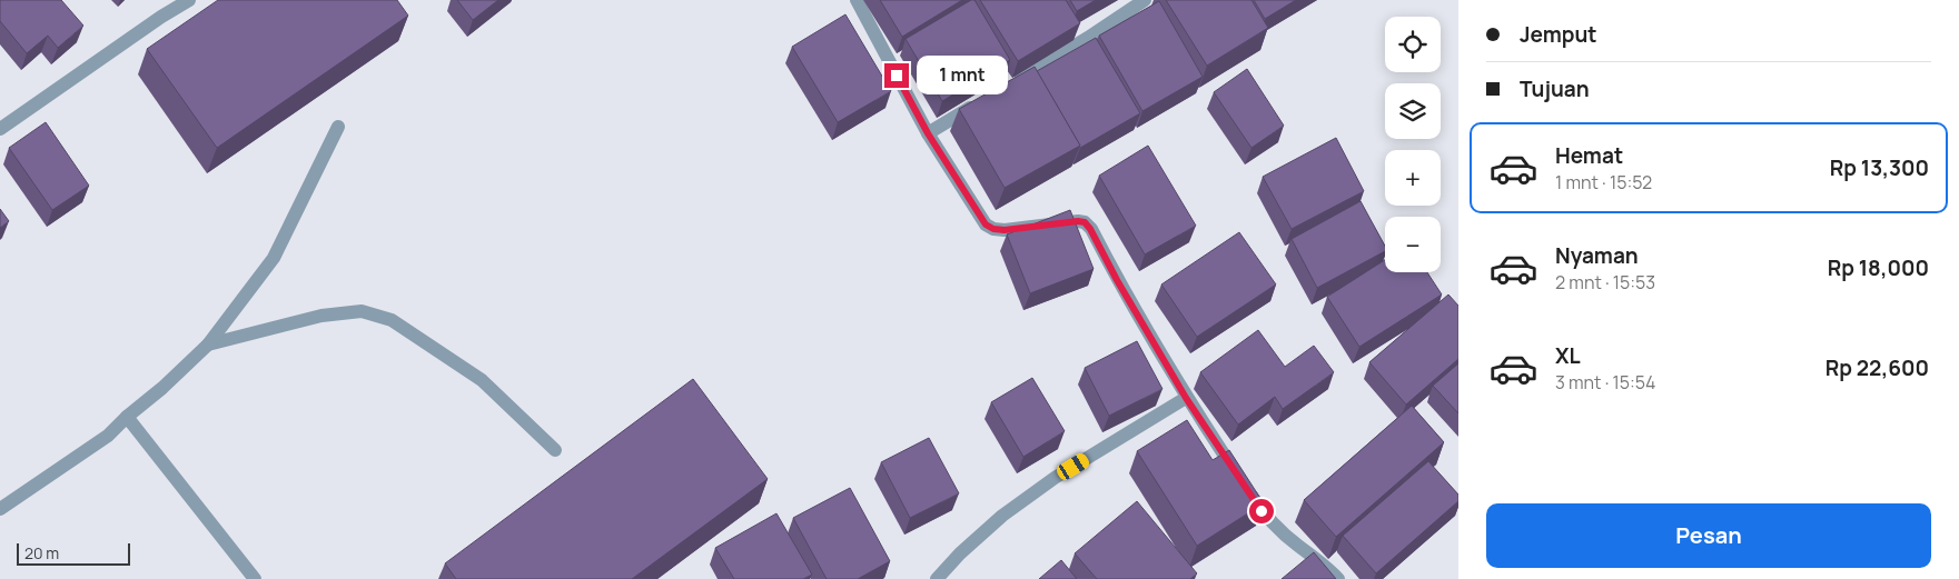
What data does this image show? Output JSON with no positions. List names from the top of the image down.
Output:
{
  "scale_bar": "20 m",
  "page": {
    "banner": ["Jemput", "Tujuan"],
    "map_buttons": ["+", "−"],
    "bubble": "1 mnt",
    "list": [
      {
        "name": "Hemat",
        "note": "1 mnt · 15:52",
        "value": "Rp 13,300"
      },
      {
        "name": "Nyaman",
        "note": "2 mnt · 15:53",
        "value": "Rp 18,000"
      },
      {
        "name": "XL",
        "note": "3 mnt · 15:54",
        "value": "Rp 22,600"
      }
    ],
    "buttons": "Pesan",
    "scale": "20 m"
  }
}
